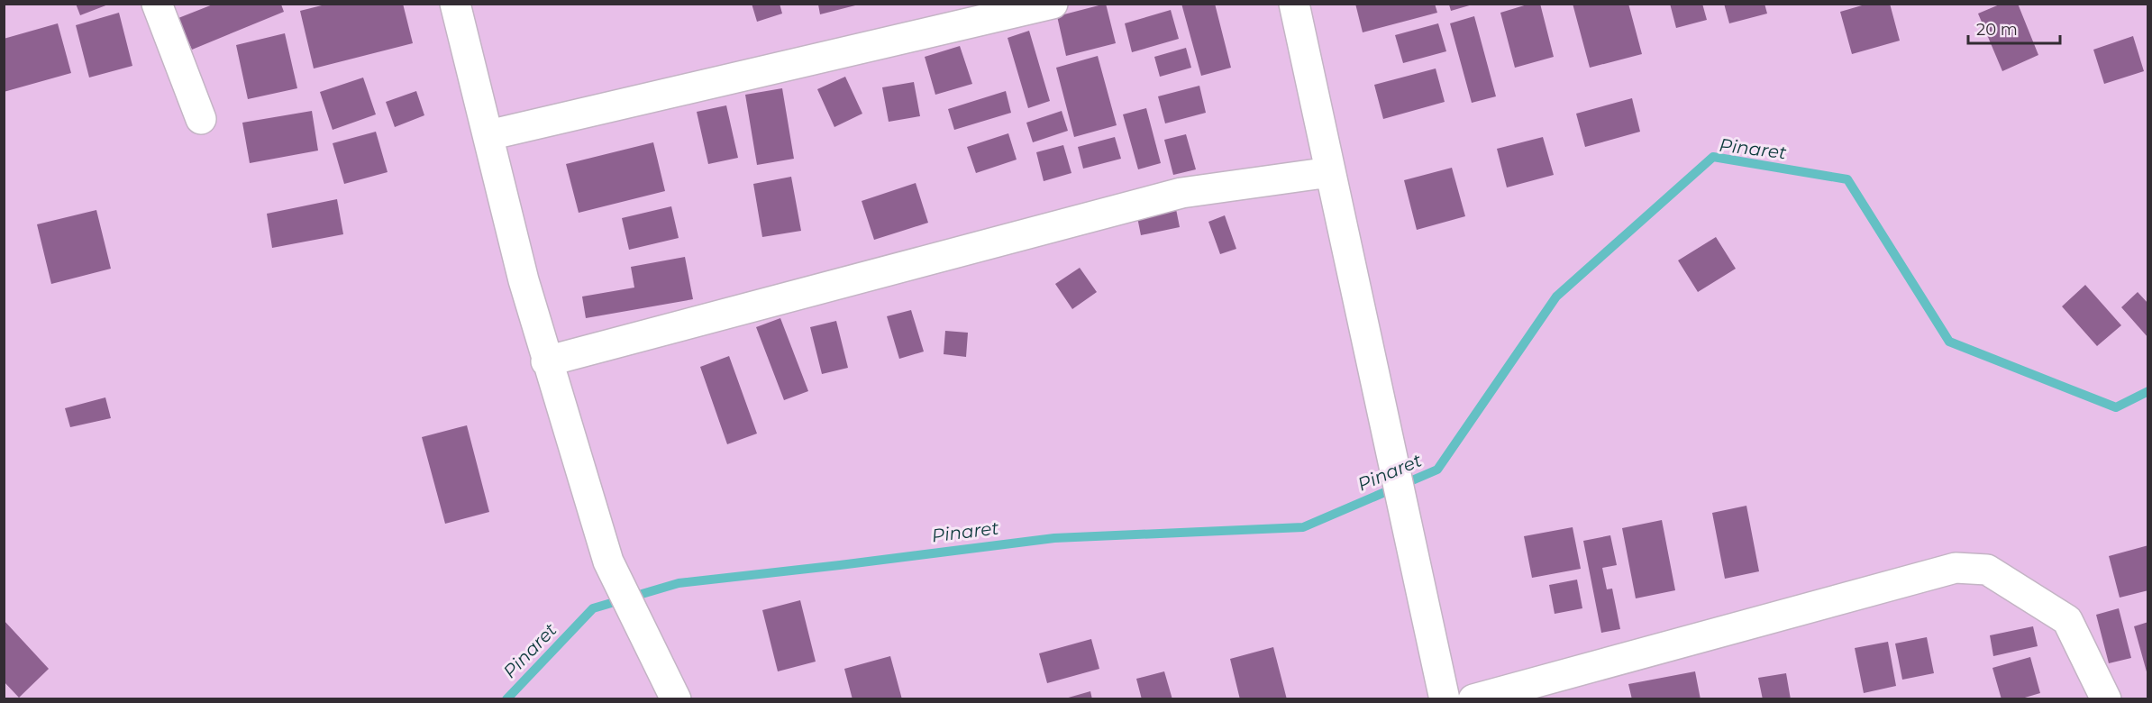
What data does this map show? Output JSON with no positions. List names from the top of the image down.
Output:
{
  "water": ["Pinaret"],
  "scale_bar": "20 m"
}
